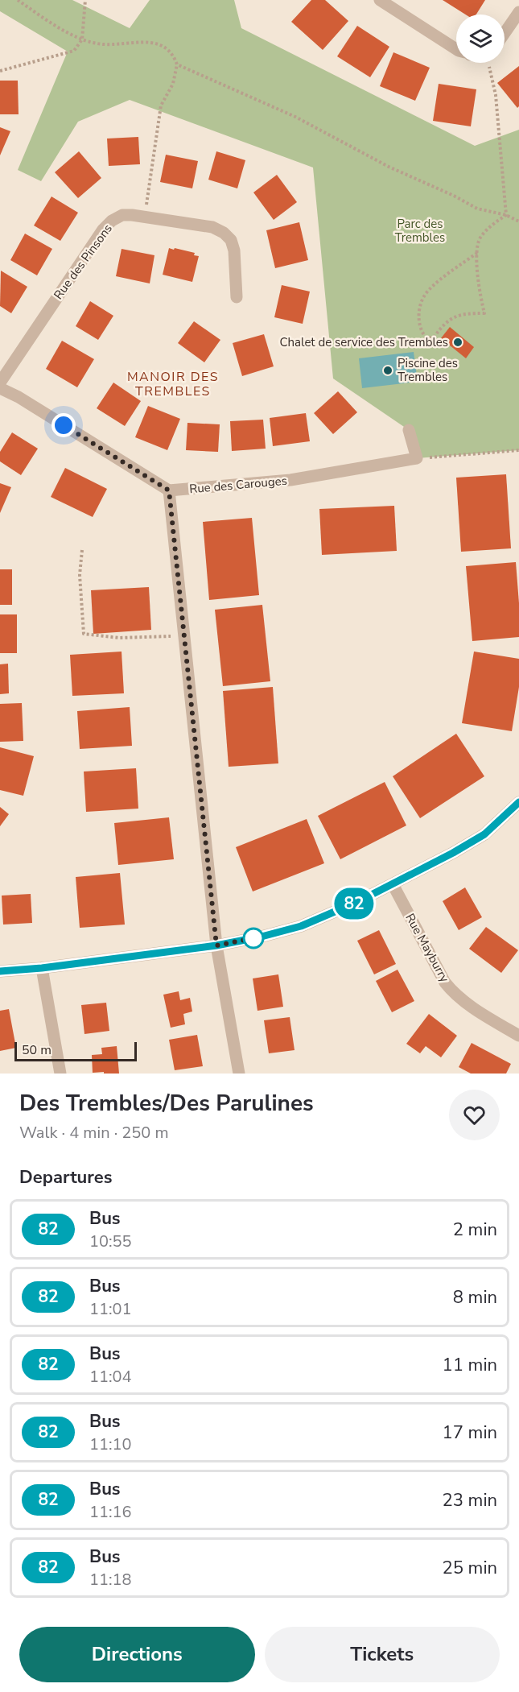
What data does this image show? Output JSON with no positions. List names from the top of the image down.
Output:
{
  "streets": {
    "street": ["Rue des Pinsons", "Rue des Carouges", "Rue Mayburry"]
  },
  "districts": ["MANOIR DES TREMBLES"],
  "parks": ["Parc des Trembles"],
  "places": ["Chalet de service des Trembles", "Piscine des Trembles"],
  "lines": ["bus line 82"],
  "scale_bar": "50 m",
  "page": {
    "on_map": "82",
    "scale": "50 m",
    "heading": [
      ["Des Trembles/Des Parulines", "Walk · 4 min · 250 m"],
      "Departures"
    ],
    "list": [
      {
        "mark": "82",
        "name": "Bus",
        "note": "10:55",
        "value": "2 min"
      },
      {
        "mark": "82",
        "name": "Bus",
        "note": "11:01",
        "value": "8 min"
      },
      {
        "mark": "82",
        "name": "Bus",
        "note": "11:04",
        "value": "11 min"
      },
      {
        "mark": "82",
        "name": "Bus",
        "note": "11:10",
        "value": "17 min"
      },
      {
        "mark": "82",
        "name": "Bus",
        "note": "11:16",
        "value": "23 min"
      },
      {
        "mark": "82",
        "name": "Bus",
        "note": "11:18",
        "value": "25 min"
      }
    ],
    "buttons": ["Directions", "Tickets"]
  }
}
